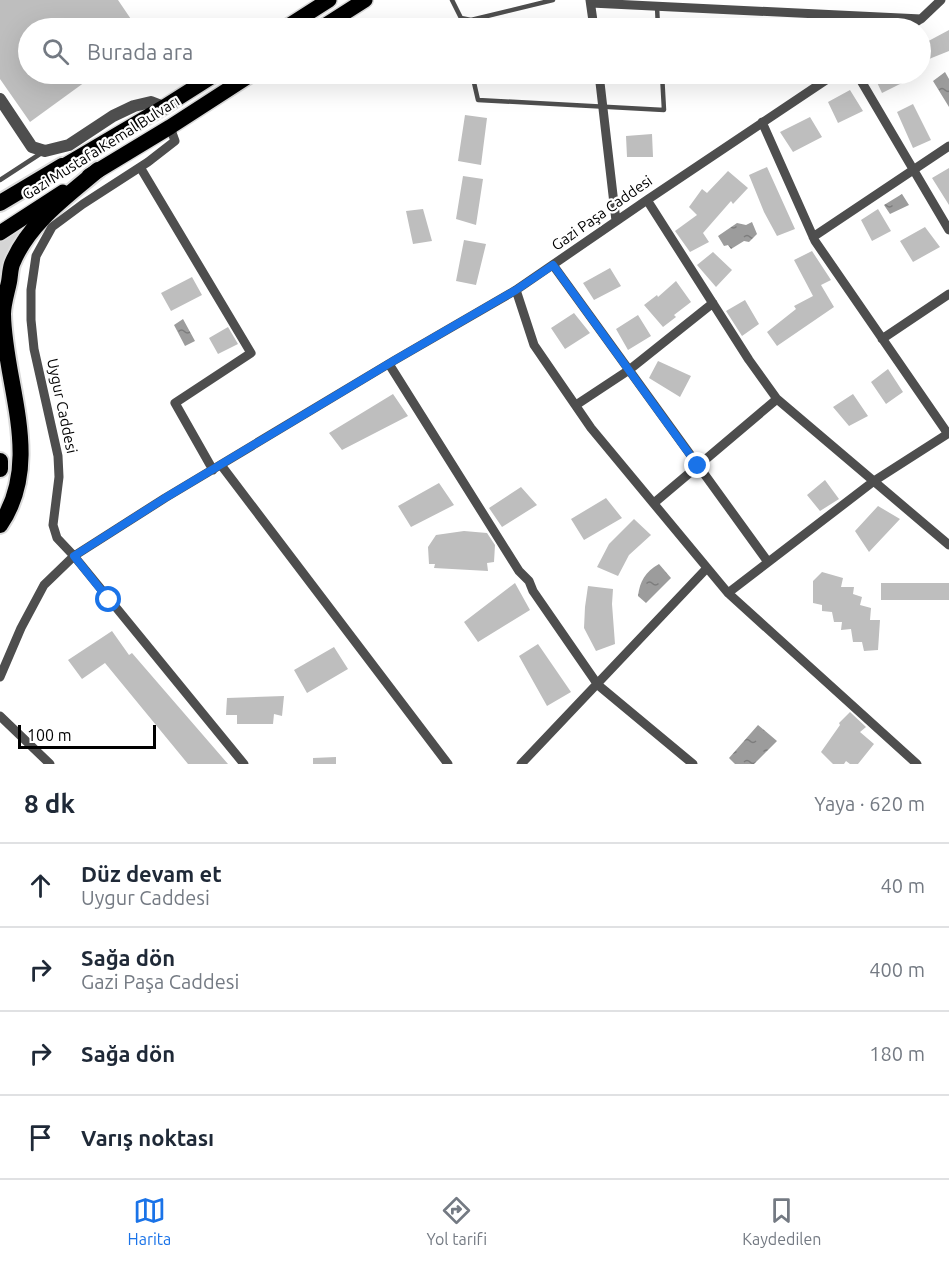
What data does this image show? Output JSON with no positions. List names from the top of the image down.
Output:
{
  "streets": {
    "highway": ["Gazi Mustafa Kemal Bulvarı"],
    "street": ["Gazi Paşa Caddesi", "Uygur Caddesi"]
  },
  "crossings": [
    ["Gazi Mustafa Kemal Bulvarı", "Uygur Caddesi"],
    ["Gazi Paşa Caddesi", "Uygur Caddesi"]
  ],
  "scale_bar": "100 m",
  "page": {
    "search": "Burada ara",
    "scale": "100 m",
    "heading": ["8 dk", "Yaya · 620 m"],
    "list": [
      ["Düz devam et", "Uygur Caddesi", "40 m"],
      ["Sağa dön", "Gazi Paşa Caddesi", "400 m"],
      ["Sağa dön", "180 m"],
      "Varış noktası"
    ],
    "nav": ["Harita", "Yol tarifi", "Kaydedilen"]
  }
}
